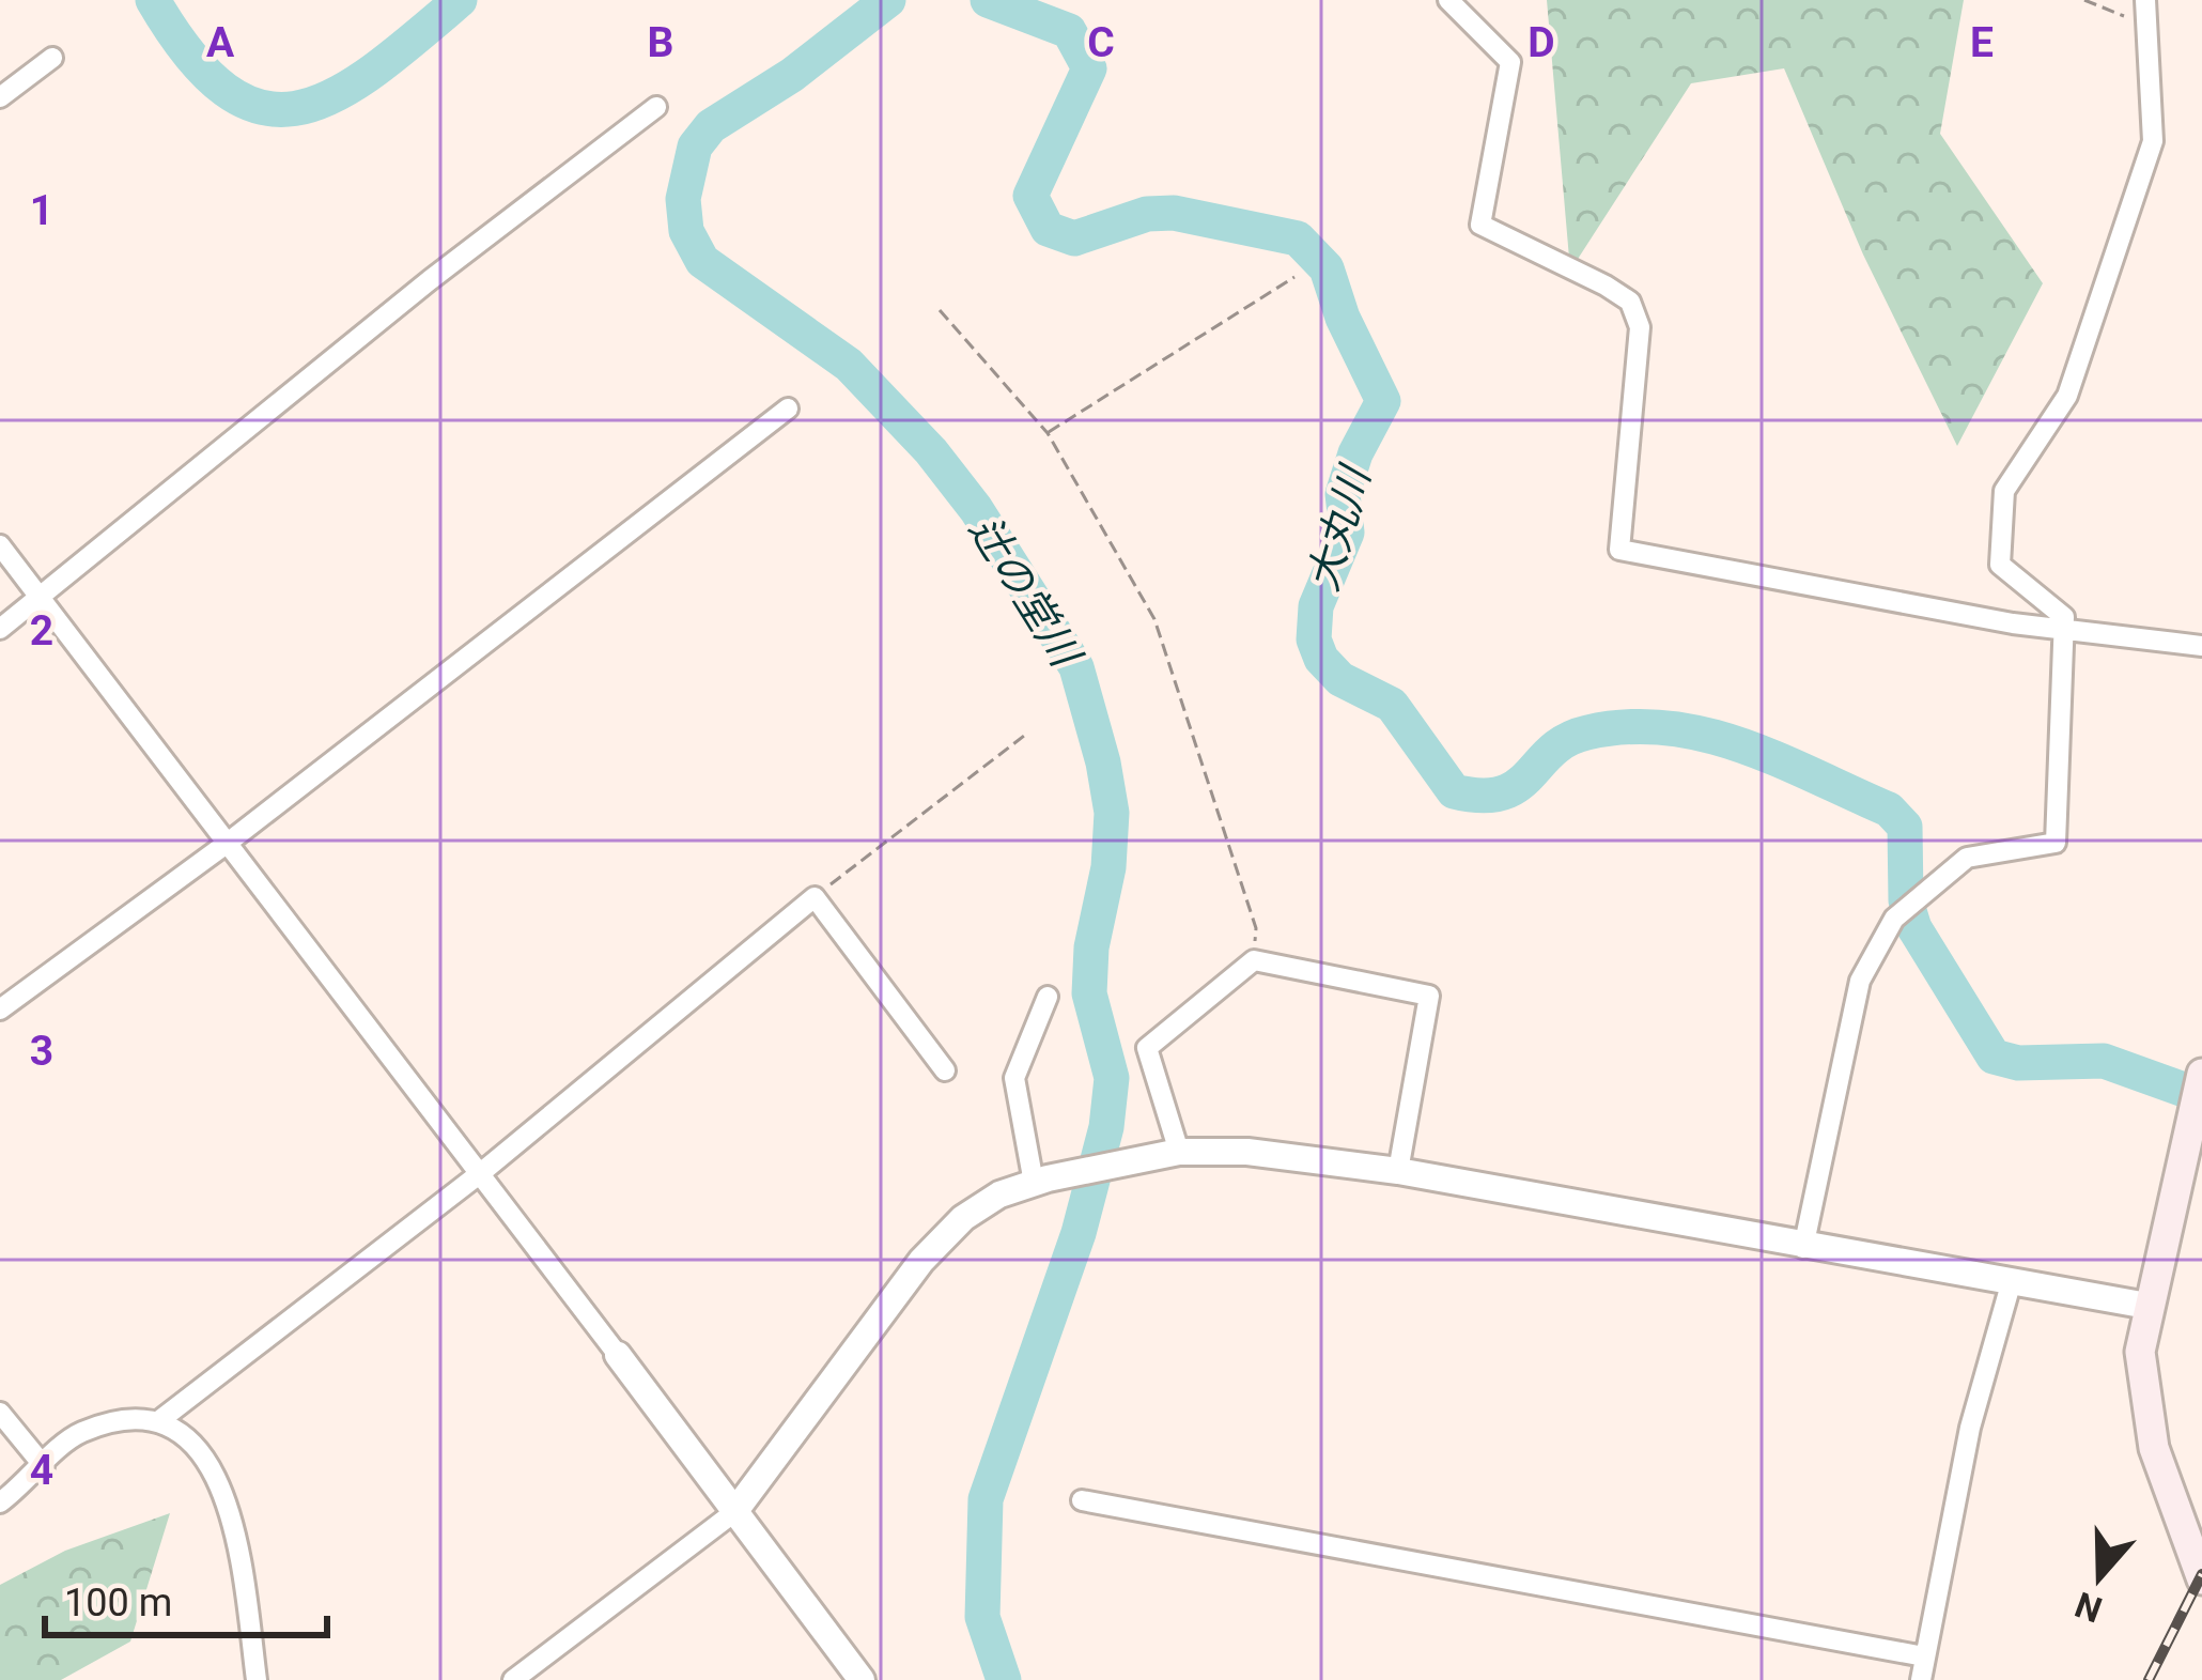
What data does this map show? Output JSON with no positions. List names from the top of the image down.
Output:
{
  "water": ["大丸川", "辻の堂川"],
  "scale_bar": "100 m",
  "north": "bottom",
  "grid": {
    "columns": [
      "A",
      "B",
      "C",
      "D",
      "E"
    ],
    "rows": [
      "1",
      "2",
      "3",
      "4"
    ]
  }
}
